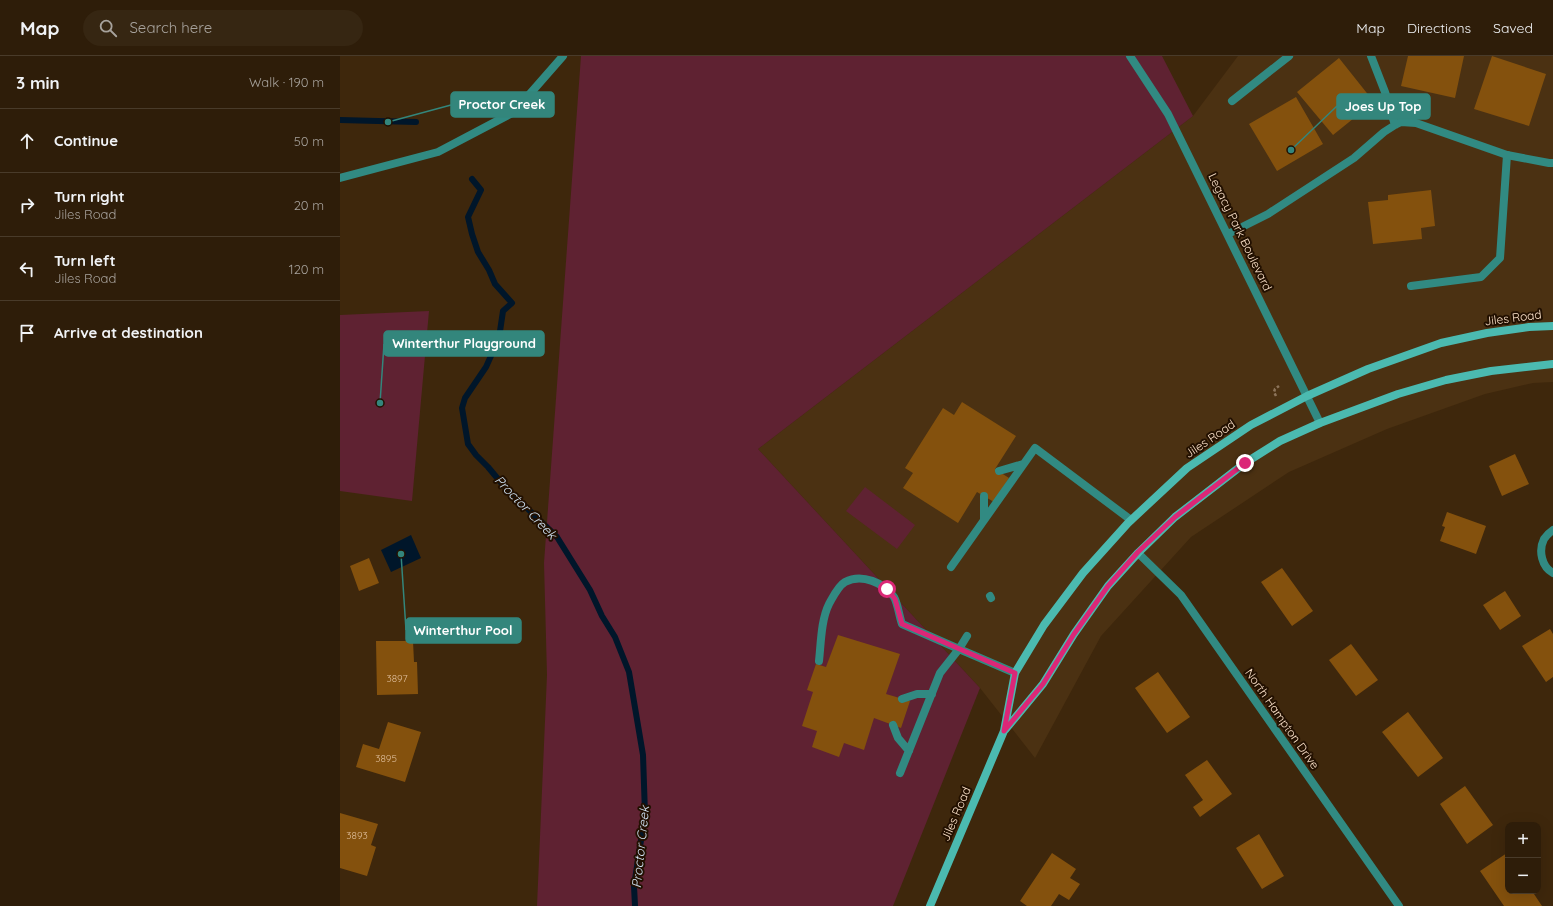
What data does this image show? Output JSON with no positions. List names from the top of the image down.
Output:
{
  "streets": {
    "street": ["Legacy Park Boulevard", "Jiles Road", "North Hampton Drive"]
  },
  "crossings": [
    ["Legacy Park Boulevard", "Jiles Road"],
    ["Jiles Road", "North Hampton Drive"]
  ],
  "water": ["Proctor Creek"],
  "places": [
    "Proctor Creek",
    "Joes Up Top",
    "Winterthur Playground",
    "Winterthur Pool"
  ],
  "house_numbers": ["3897", "3895", "3893"],
  "page": {
    "header": "Map",
    "search": "Search here",
    "nav": ["Map", "Directions", "Saved"],
    "heading": ["3 min", "Walk · 190 m"],
    "list": [
      ["Continue", "50 m"],
      ["Turn right", "Jiles Road", "20 m"],
      ["Turn left", "Jiles Road", "120 m"],
      "Arrive at destination"
    ],
    "map_buttons": ["+", "−"]
  }
}
